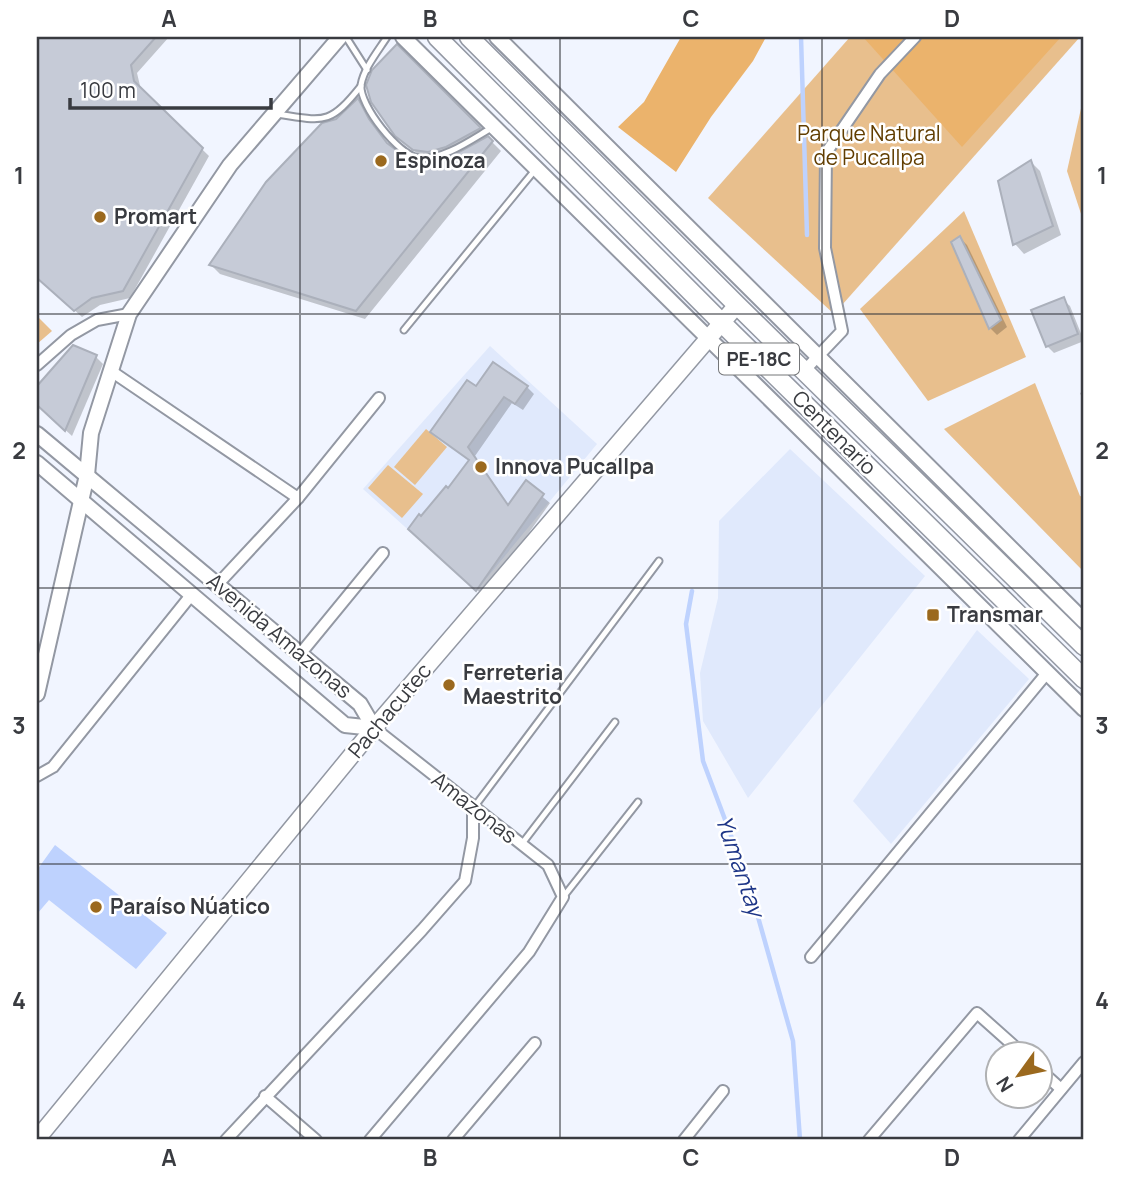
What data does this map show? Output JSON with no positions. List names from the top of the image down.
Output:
{
  "streets": {
    "highway": ["PE-18C", "Centenario"],
    "main road": ["Pachacutec"],
    "street": ["Avenida Amazonas", "Amazonas"]
  },
  "crossings": [
    ["Centenario", "Pachacutec"],
    ["Avenida Amazonas", "Pachacutec"],
    ["Avenida Amazonas", "Amazonas"],
    ["Pachacutec", "Amazonas"]
  ],
  "water": ["Yumantay"],
  "parks": ["Parque Natural de Pucallpa"],
  "places": {
    "other": [
      "Espinoza",
      "Promart",
      "Innova Pucallpa",
      "Ferreteria Maestrito",
      "Paraíso Núatico"
    ],
    "transit": ["Transmar"]
  },
  "scale_bar": "100 m",
  "north": "bottom left",
  "grid": {
    "columns": [
      "A",
      "B",
      "C",
      "D"
    ],
    "rows": [
      "1",
      "2",
      "3",
      "4"
    ]
  }
}
